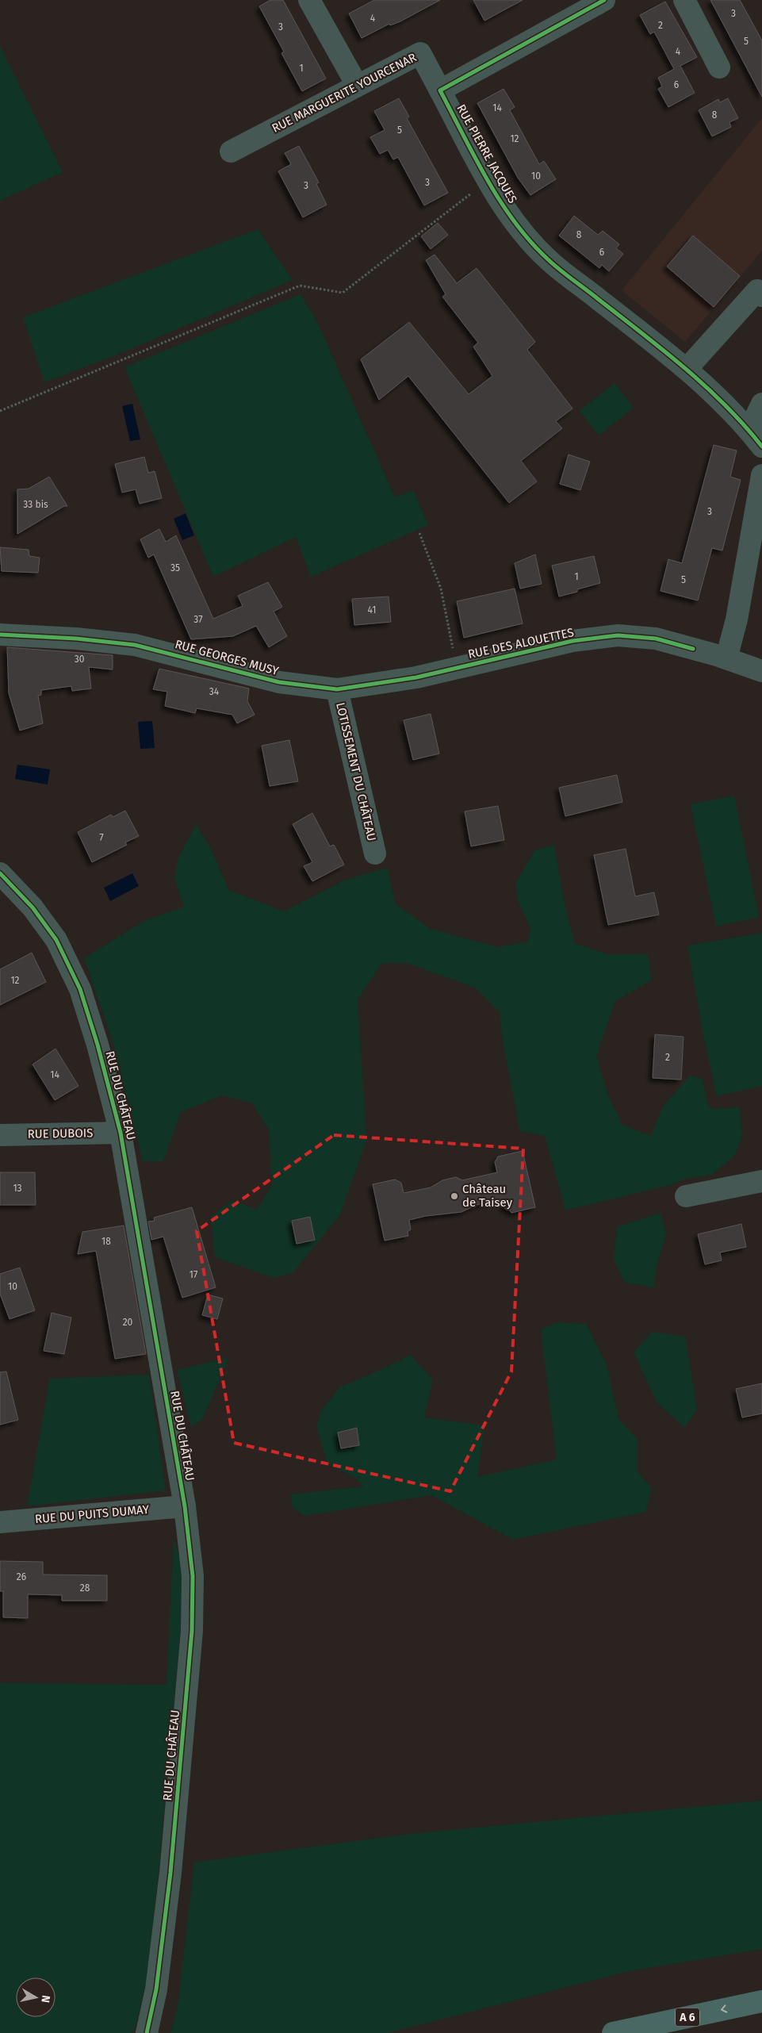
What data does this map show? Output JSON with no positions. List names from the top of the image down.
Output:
{
  "streets": {
    "highway": ["A 6"],
    "street": [
      "RUE MARGUERITE YOURCENAR",
      "RUE PIERRE JACQUES",
      "RUE DES ALOUETTES",
      "RUE GEORGES MUSY",
      "LOTISSEMENT DU CHÂTEAU",
      "RUE DU CHÂTEAU",
      "RUE DUBOIS",
      "RUE DU PUITS DUMAY"
    ]
  },
  "crossings": [
    ["RUE MARGUERITE YOURCENAR", "RUE PIERRE JACQUES"],
    ["RUE DES ALOUETTES", "RUE GEORGES MUSY"],
    ["RUE GEORGES MUSY", "LOTISSEMENT DU CHÂTEAU"],
    ["RUE DU CHÂTEAU", "RUE DUBOIS"],
    ["RUE DU CHÂTEAU", "RUE DU PUITS DUMAY"]
  ],
  "places": ["Château de Taisey"],
  "house_numbers": [
    "3",
    "4",
    "2",
    "3",
    "5",
    "4",
    "1",
    "6",
    "14",
    "8",
    "5",
    "12",
    "10",
    "3",
    "3",
    "8",
    "6",
    "33 bis",
    "3",
    "35",
    "1",
    "5",
    "41",
    "37",
    "30",
    "34",
    "7",
    "12",
    "2",
    "14",
    "13",
    "18",
    "17",
    "10",
    "20",
    "26",
    "28"
  ],
  "north": "right"
}
